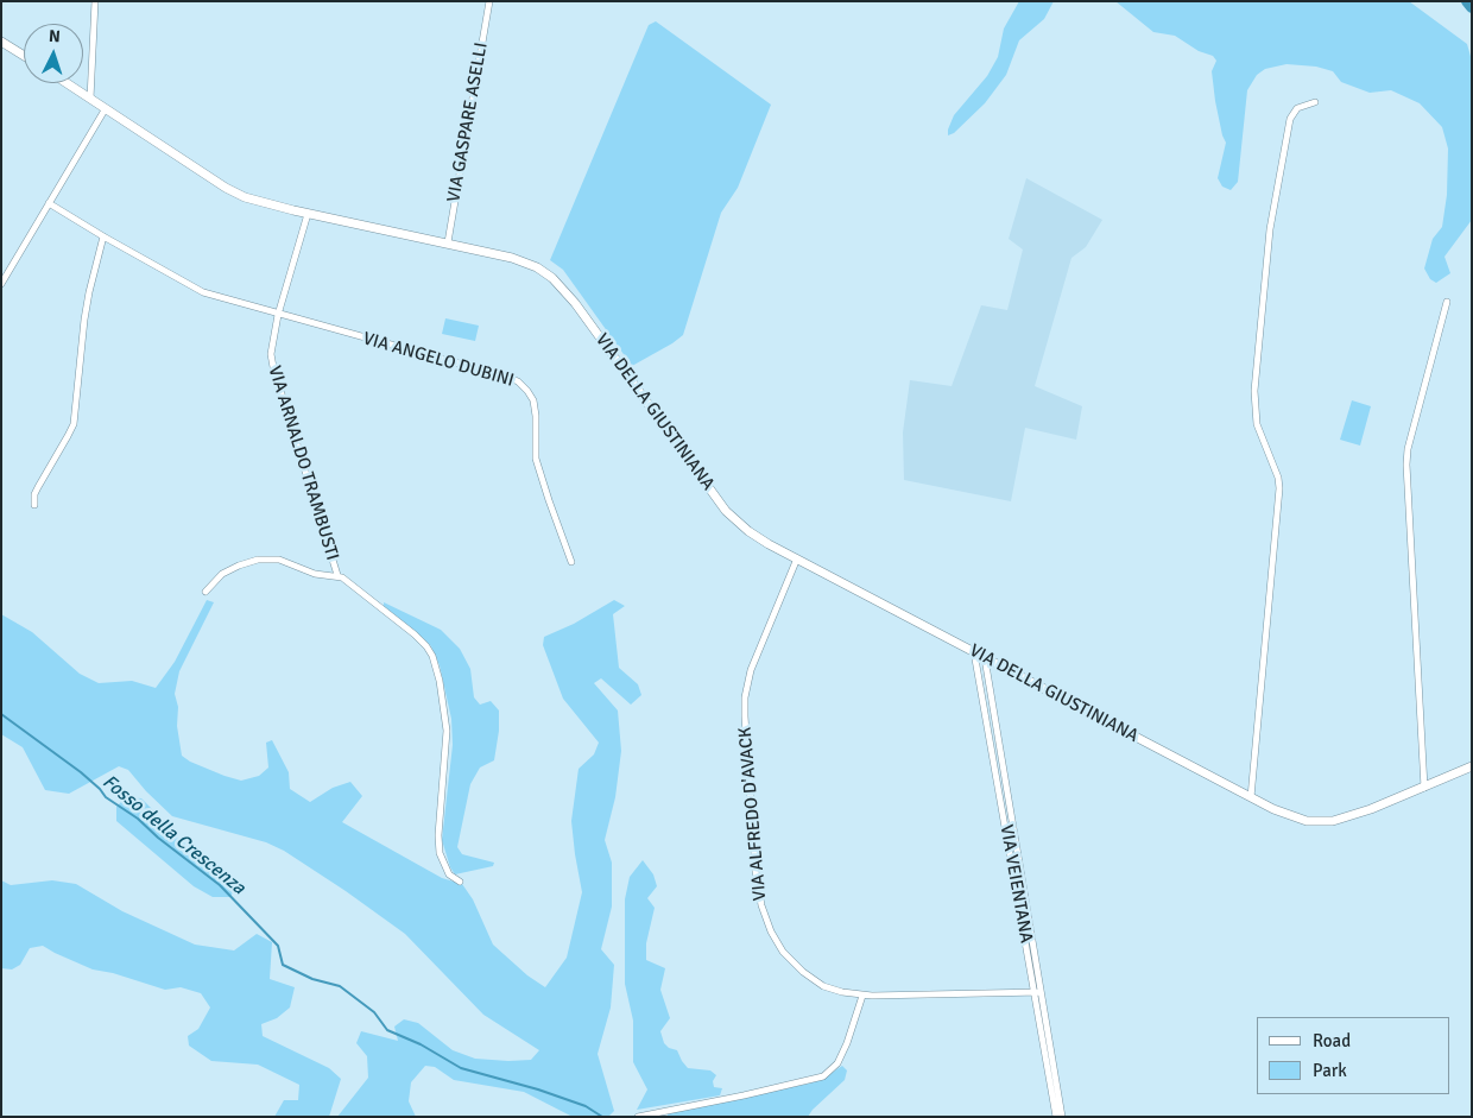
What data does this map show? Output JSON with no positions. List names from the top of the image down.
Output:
{
  "streets": {
    "street": [
      "VIA GASPARE ASELLI",
      "VIA ANGELO DUBINI",
      "VIA DELLA GIUSTINIANA",
      "VIA ARNALDO TRAMBUSTI",
      "VIA ALFREDO D'AVACK",
      "VIA VEIENTANA"
    ]
  },
  "crossings": [
    ["VIA GASPARE ASELLI", "VIA DELLA GIUSTINIANA"],
    ["VIA ANGELO DUBINI", "VIA ARNALDO TRAMBUSTI"],
    ["VIA DELLA GIUSTINIANA", "VIA ARNALDO TRAMBUSTI"],
    ["VIA DELLA GIUSTINIANA", "VIA ALFREDO D'AVACK"],
    ["VIA DELLA GIUSTINIANA", "VIA VEIENTANA"],
    ["VIA ALFREDO D'AVACK", "VIA VEIENTANA"]
  ],
  "water": ["Fosso della Crescenza"],
  "legend": ["Road", "Park"],
  "north": "top"
}
